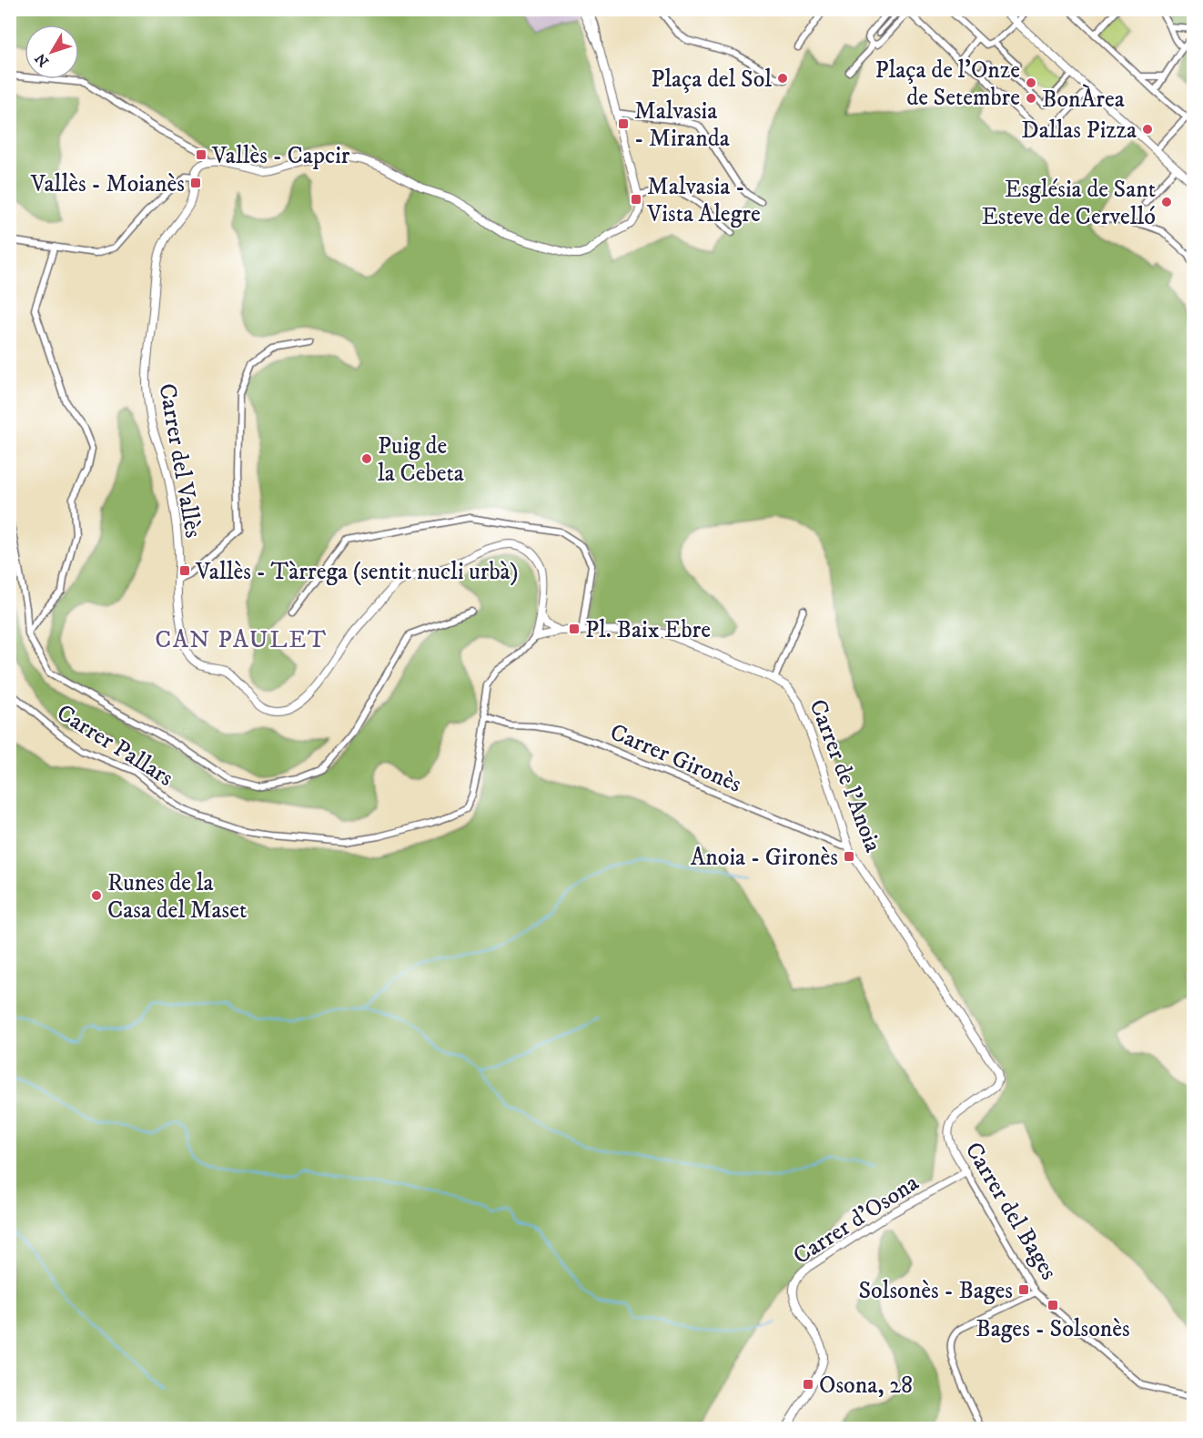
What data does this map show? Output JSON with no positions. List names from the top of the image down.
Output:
{
  "streets": {
    "street": [
      "Carrer del Vallès",
      "Carrer Pallars",
      "Carrer Gironès",
      "Carrer de l'Anoia",
      "Carrer del Bages",
      "Carrer d'Osona"
    ]
  },
  "crossings": [
    ["Carrer del Vallès", "Carrer Pallars"],
    ["Carrer del Vallès", "Carrer de l'Anoia"],
    ["Carrer Pallars", "Carrer Gironès"],
    ["Carrer Pallars", "Carrer de l'Anoia"],
    ["Carrer Gironès", "Carrer de l'Anoia"],
    ["Carrer de l'Anoia", "Carrer del Bages"],
    ["Carrer del Bages", "Carrer d'Osona"]
  ],
  "districts": ["CAN PAULET"],
  "places": {
    "other": [
      "Plaça del Sol",
      "Plaça de l'Onze de Setembre",
      "BonÀrea",
      "Dallas Pizza",
      "Església de Sant Esteve de Cervelló",
      "Puig de la Cebeta",
      "Runes de la Casa del Maset"
    ],
    "transit": [
      "Malvasia - Miranda",
      "Vallès - Capcir",
      "Vallès - Moianès",
      "Malvasia - Vista Alegre",
      "Vallès - Tàrrega (sentit nucli urbà)",
      "Pl. Baix Ebre",
      "Anoia - Gironès",
      "Solsonès - Bages",
      "Bages - Solsonès",
      "Osona, 28"
    ]
  },
  "north": "bottom left"
}
